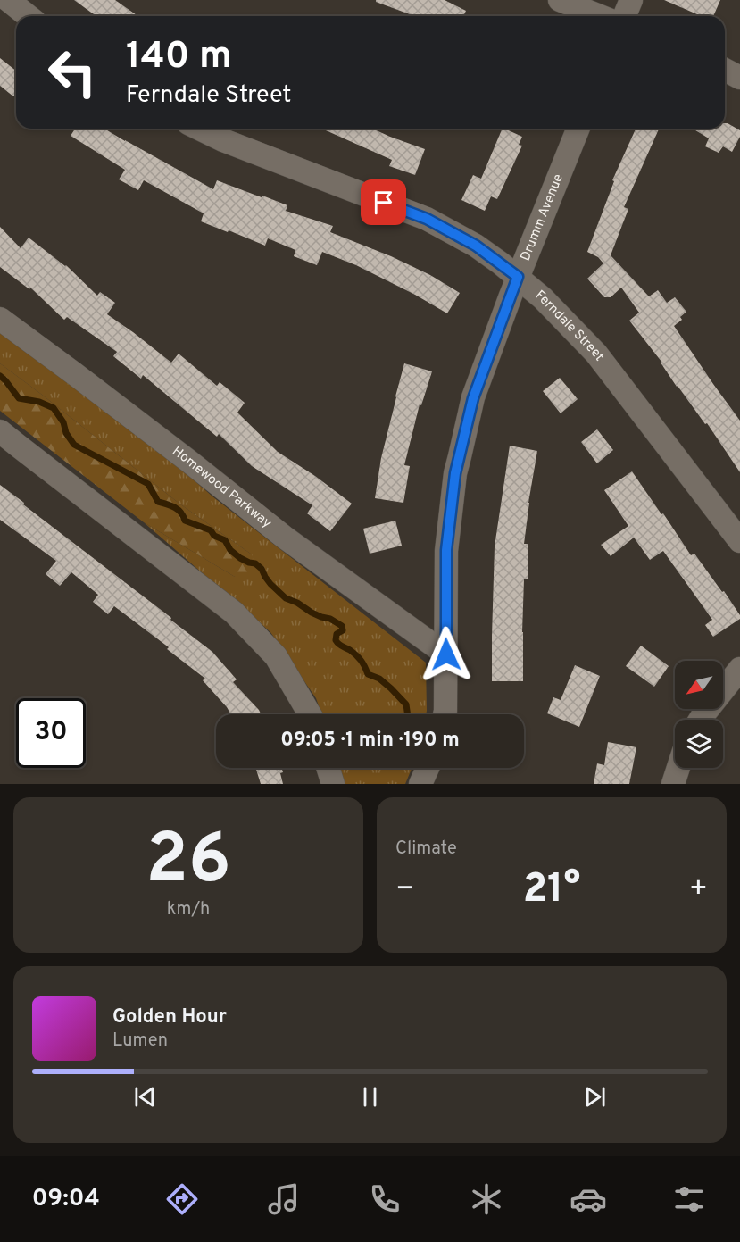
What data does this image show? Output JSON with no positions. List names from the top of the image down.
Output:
{
  "streets": {
    "street": ["Drumm Avenue", "Ferndale Street", "Homewood Parkway"]
  },
  "crossings": [
    ["Drumm Avenue", "Ferndale Street"],
    ["Drumm Avenue", "Homewood Parkway"]
  ],
  "north": "bottom left",
  "page": {
    "turn": ["140 m", "Ferndale Street"],
    "limit": "30",
    "trip": "09:05 · 1 min · 190 m",
    "tile": [
      ["26", "km/h"],
      "Climate"
    ],
    "heat": ["−", "21°", "+"],
    "song": ["Golden Hour", "Lumen"],
    "tabs": "09:04"
  }
}
